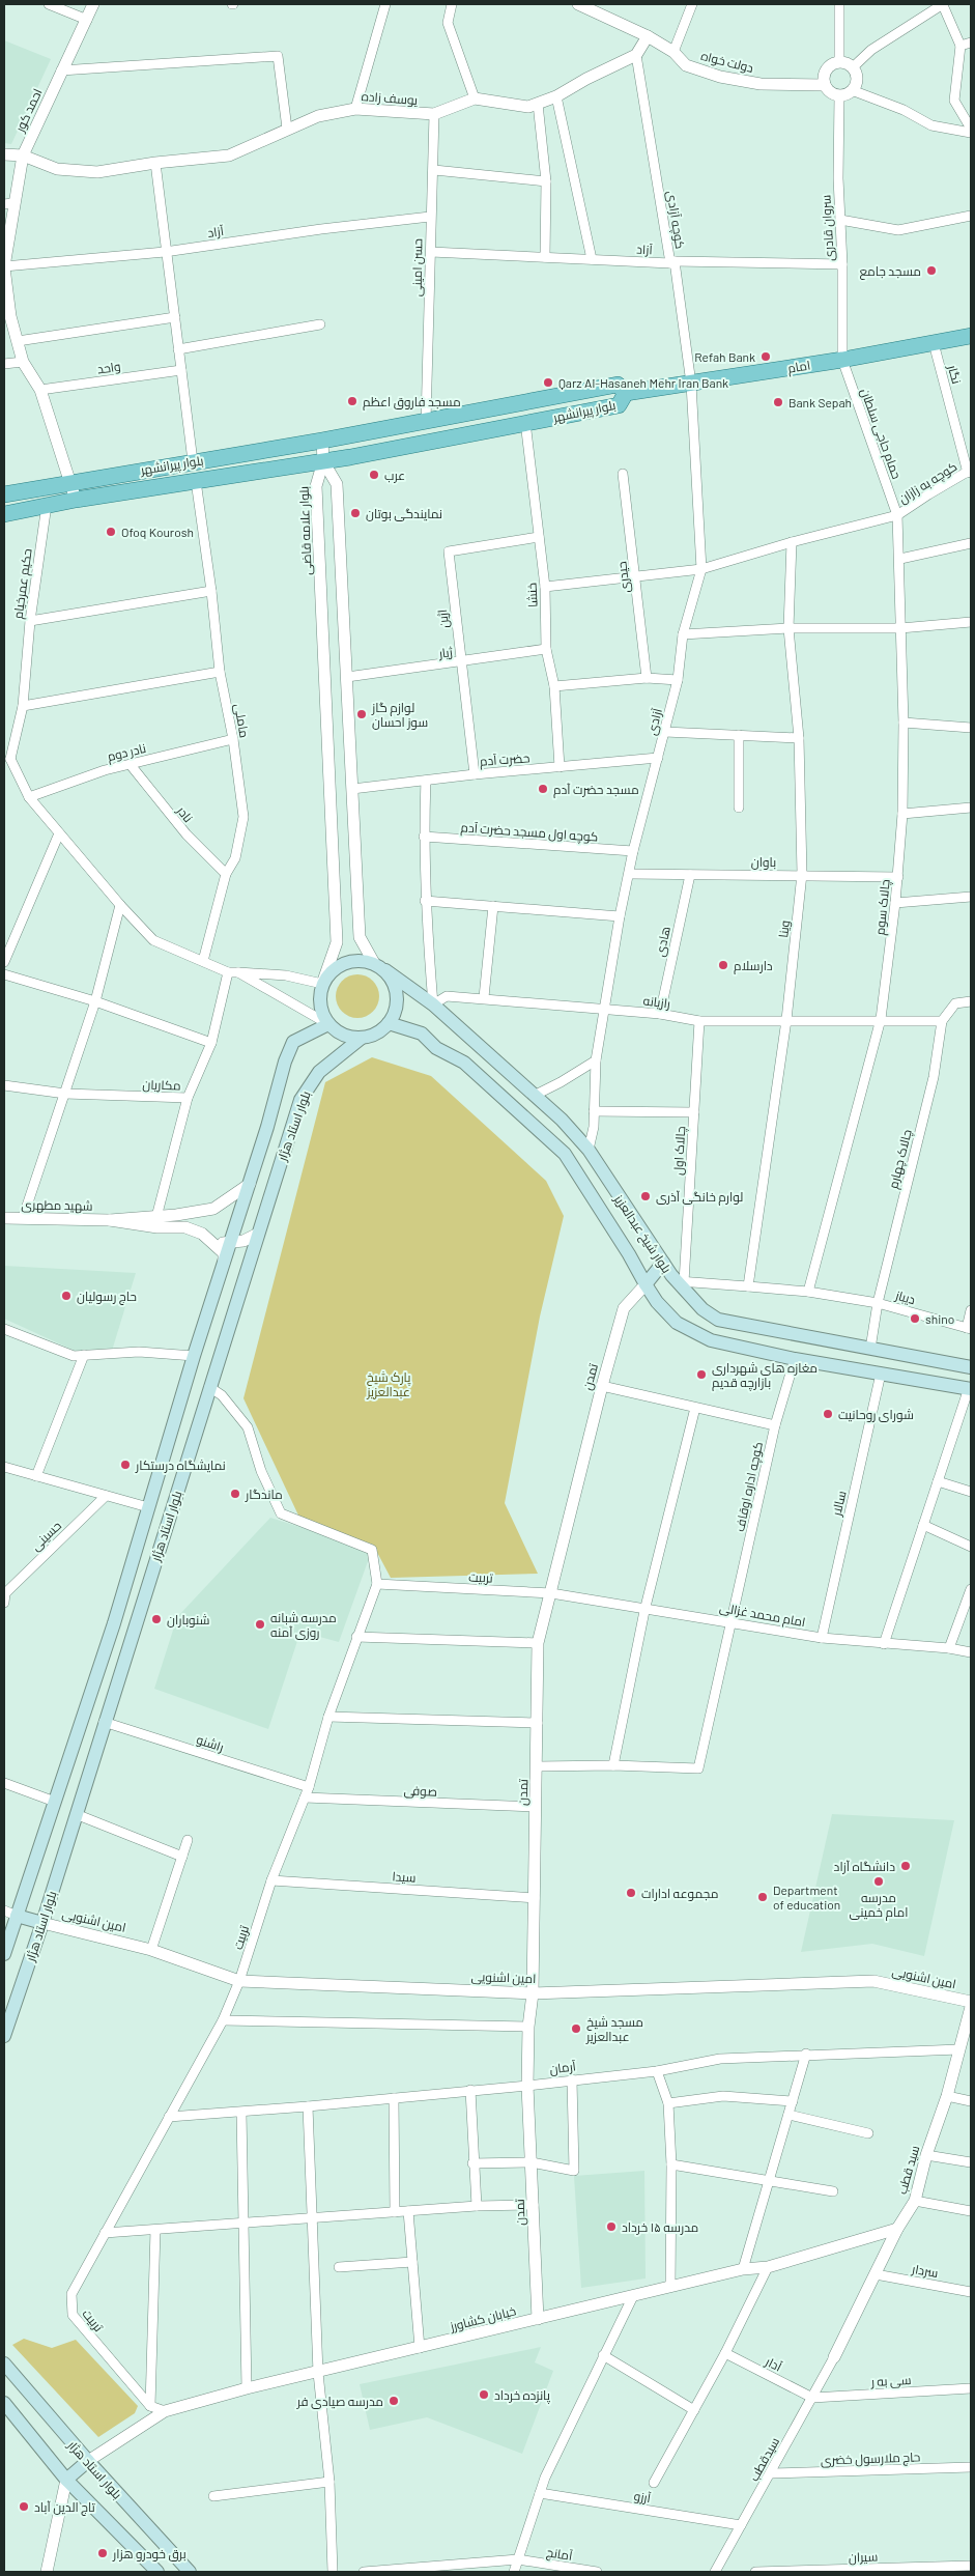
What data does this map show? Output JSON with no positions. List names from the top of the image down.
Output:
{
  "streets": {
    "main road": [
      "امام",
      "بلوار پیرانشهر",
      "بلوار استاد هژار",
      "بلوار شیخ عبدالعزیز"
    ],
    "street": [
      "دولت خواه",
      "یوسف زاده",
      "احمد کور",
      "کوچه آزادی",
      "سروان قادری",
      "آزاد",
      "حسن امینی",
      "واحد",
      "نگار",
      "حمام حاجی سلطان",
      "کوچه به زازان",
      "بلوار علامه قاضی",
      "حیدری",
      "حکیم عمرخیام",
      "خنشا",
      "اژین",
      "ژیار",
      "ماملی",
      "آزادی",
      "نادر دوم",
      "حضرت آدم",
      "نادر",
      "کوچه اول مسجد حضرت آدم",
      "باوان",
      "چالاک سوم",
      "وینا",
      "هادی",
      "رازیانه",
      "مکاریان",
      "چالاک اول",
      "چالاک چهارم",
      "شهید مطهری",
      "دیباز",
      "تمدن",
      "کوچه اداره اوقاف",
      "سالار",
      "حسینی",
      "تربیت",
      "امام محمد غزالی",
      "راشنو",
      "صوفی",
      "سیدا",
      "امین اشنویی",
      "آرمان",
      "سید قطب",
      "سردار",
      "خیابان کشاورز",
      "آدار",
      "سی به ر",
      "حاج ملارسول خضری",
      "سیدقطب",
      "آرزو",
      "آمانج",
      "سیران"
    ]
  },
  "crossings": [
    ["دولت خواه", "سروان قادری"],
    ["یوسف زاده", "احمد کور"],
    ["یوسف زاده", "کوچه آزادی"],
    ["یوسف زاده", "حسن امینی"],
    ["احمد کور", "آزاد"],
    ["احمد کور", "واحد"],
    ["احمد کور", "بلوار پیرانشهر"],
    ["کوچه آزادی", "آزاد"],
    ["کوچه آزادی", "امام"],
    ["کوچه آزادی", "آزادی"],
    ["سروان قادری", "آزاد"],
    ["سروان قادری", "امام"],
    ["سروان قادری", "حمام حاجی سلطان"],
    ["آزاد", "حسن امینی"],
    ["حسن امینی", "بلوار پیرانشهر"],
    ["امام", "نگار"],
    ["امام", "بلوار پیرانشهر"],
    ["امام", "حمام حاجی سلطان"],
    ["امام", "آزادی"],
    ["نگار", "کوچه به زازان"],
    ["بلوار پیرانشهر", "بلوار علامه قاضی"],
    ["بلوار پیرانشهر", "حکیم عمرخیام"],
    ["بلوار پیرانشهر", "خنشا"],
    ["بلوار پیرانشهر", "ماملی"],
    ["حمام حاجی سلطان", "کوچه به زازان"],
    ["حمام حاجی سلطان", "چالاک سوم"],
    ["کوچه به زازان", "چالاک سوم"],
    ["بلوار علامه قاضی", "بلوار استاد هژار"],
    ["بلوار علامه قاضی", "بلوار شیخ عبدالعزیز"],
    ["خنشا", "اژین"],
    ["خنشا", "ژیار"],
    ["خنشا", "حضرت آدم"],
    ["اژین", "ژیار"],
    ["اژین", "حضرت آدم"],
    ["ماملی", "نادر دوم"],
    ["ماملی", "نادر"],
    ["آزادی", "حضرت آدم"],
    ["آزادی", "کوچه اول مسجد حضرت آدم"],
    ["آزادی", "باوان"],
    ["آزادی", "رازیانه"],
    ["آزادی", "بلوار شیخ عبدالعزیز"],
    ["نادر دوم", "نادر"],
    ["باوان", "چالاک سوم"],
    ["باوان", "وینا"],
    ["باوان", "هادی"],
    ["چالاک سوم", "رازیانه"],
    ["وینا", "رازیانه"],
    ["هادی", "رازیانه"],
    ["رازیانه", "چالاک اول"],
    ["رازیانه", "چالاک چهارم"],
    ["رازیانه", "بلوار شیخ عبدالعزیز"],
    ["بلوار استاد هژار", "بلوار شیخ عبدالعزیز"],
    ["بلوار استاد هژار", "راشنو"],
    ["بلوار استاد هژار", "امین اشنویی"],
    ["بلوار استاد هژار", "خیابان کشاورز"],
    ["چالاک اول", "بلوار شیخ عبدالعزیز"],
    ["چالاک چهارم", "دیباز"],
    ["بلوار شیخ عبدالعزیز", "دیباز"],
    ["بلوار شیخ عبدالعزیز", "تمدن"],
    ["بلوار شیخ عبدالعزیز", "کوچه اداره اوقاف"],
    ["بلوار شیخ عبدالعزیز", "سالار"],
    ["تمدن", "تربیت"],
    ["تمدن", "امام محمد غزالی"],
    ["تمدن", "صوفی"],
    ["تمدن", "سیدا"],
    ["تمدن", "امین اشنویی"],
    ["تمدن", "آرمان"],
    ["تمدن", "خیابان کشاورز"],
    ["کوچه اداره اوقاف", "امام محمد غزالی"],
    ["سالار", "امام محمد غزالی"],
    ["تربیت", "امام محمد غزالی"],
    ["تربیت", "راشنو"],
    ["تربیت", "صوفی"],
    ["تربیت", "سیدا"],
    ["تربیت", "امین اشنویی"],
    ["تربیت", "آرمان"],
    ["تربیت", "خیابان کشاورز"],
    ["آرمان", "سید قطب"],
    ["سید قطب", "سردار"],
    ["سید قطب", "خیابان کشاورز"],
    ["سید قطب", "سیدقطب"],
    ["آدار", "سی به ر"],
    ["آدار", "سیدقطب"],
    ["سی به ر", "سیدقطب"],
    ["حاج ملارسول خضری", "سیدقطب"],
    ["سیدقطب", "آرزو"]
  ],
  "parks": ["پارک شیخ عبدالعزیز"],
  "places": [
    "مسجد جامع",
    "Refah Bank",
    "Qarz Al-Hasaneh Mehr Iran Bank",
    "مسجد فاروق اعظم",
    "Bank Sepah",
    "عرب",
    "نمایندگی بوتان",
    "Ofoq Kourosh",
    "لوازم گاز سوز احسان",
    "مسجد حضرت آدم",
    "دارسلام",
    "لوارم خانگی آذری",
    "حاج رسولیان",
    "shino",
    "مغازه های شهرداری بازارچه قدیم",
    "شورای روحانیت",
    "نمایشگاه درستکار",
    "ماندگار",
    "شنوباران",
    "مدرسه شبانه روزی آمنه",
    "دانشگاه آزاد",
    "مدرسه امام خمینی",
    "مجموعه ادارات",
    "Department of education",
    "مسجد شیخ عبدالعزیر",
    "مدرسه ۱۵ خرداد",
    "پانزده خرداد",
    "مدرسه صیادی فر",
    "تاج الدین آباد",
    "برق خودرو هزار"
  ]
}
